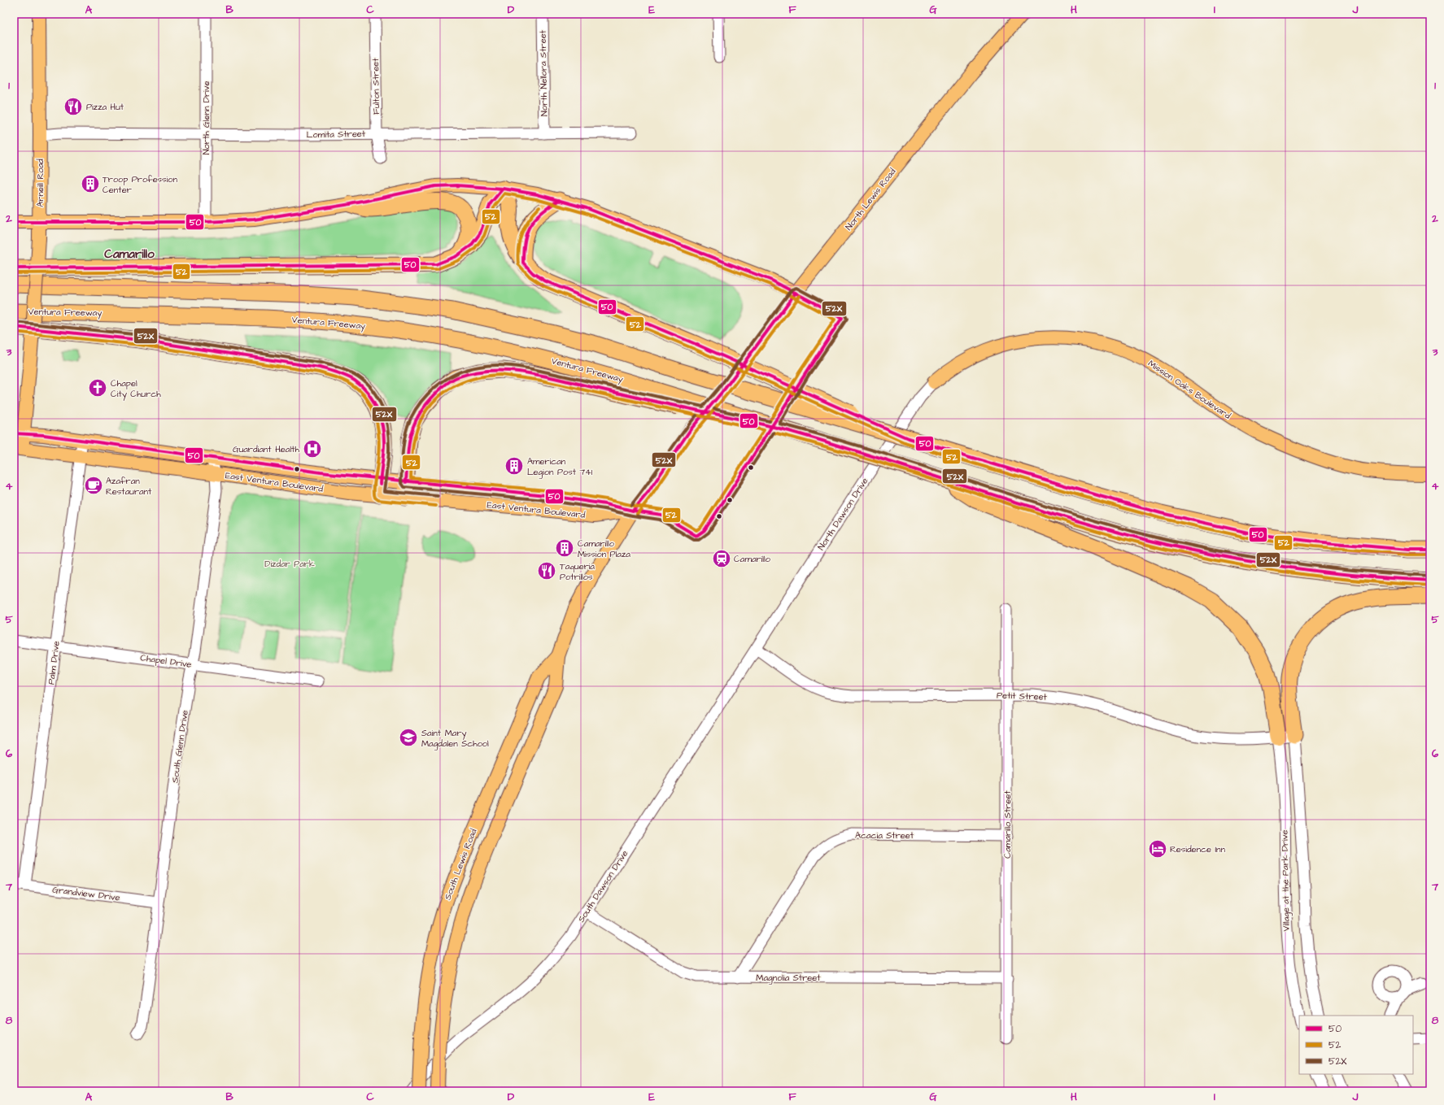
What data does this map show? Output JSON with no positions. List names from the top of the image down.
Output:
{
  "streets": {
    "highway": ["Ventura Freeway"],
    "main road": [
      "Arneill Road",
      "North Lewis Road",
      "Mission Oaks Boulevard",
      "East Ventura Boulevard",
      "South Lewis Road"
    ],
    "street": [
      "North Nellora Street",
      "Fulton Street",
      "North Glenn Drive",
      "Lomita Street",
      "North Dawson Drive",
      "Chapel Drive",
      "Palm Drive",
      "Petit Street",
      "South Glenn Drive",
      "Camarillo Street",
      "Acacia Street",
      "Village at the Park Drive",
      "South Dawson Drive",
      "Grandview Drive",
      "Magnolia Street"
    ]
  },
  "crossings": [
    ["North Nellora Street", "Lomita Street"],
    ["Fulton Street", "Lomita Street"],
    ["North Glenn Drive", "Lomita Street"],
    ["Lomita Street", "Arneill Road"],
    ["Arneill Road", "East Ventura Boulevard"],
    ["North Lewis Road", "South Lewis Road"],
    ["Mission Oaks Boulevard", "North Dawson Drive"],
    ["East Ventura Boulevard", "Palm Drive"],
    ["East Ventura Boulevard", "South Glenn Drive"],
    ["East Ventura Boulevard", "South Lewis Road"],
    ["North Dawson Drive", "Petit Street"],
    ["North Dawson Drive", "South Dawson Drive"],
    ["Chapel Drive", "Palm Drive"],
    ["Chapel Drive", "South Glenn Drive"],
    ["Palm Drive", "Grandview Drive"],
    ["Petit Street", "Camarillo Street"],
    ["Petit Street", "Village at the Park Drive"],
    ["Petit Street", "South Dawson Drive"],
    ["South Glenn Drive", "Grandview Drive"],
    ["Camarillo Street", "Acacia Street"],
    ["Camarillo Street", "Magnolia Street"],
    ["Acacia Street", "Magnolia Street"],
    ["South Dawson Drive", "Magnolia Street"]
  ],
  "districts": ["Camarillo"],
  "parks": ["Dizdar Park"],
  "places": {
    "restaurant": ["Pizza Hut", "Taqueria Potrillos"],
    "building": ["Troop Profession Center", "American Legion Post 741", "Camarillo Mission Plaza"],
    "church": ["Chapel City Church"],
    "hospital": ["Guardiant Health"],
    "cafe": ["Azafran Restaurant"],
    "station": ["Camarillo"],
    "school or university": ["Saint Mary Magdalen School"],
    "hotel": ["Residence Inn"]
  },
  "lines": ["transit line 50", "transit line 52", "transit line 52X"],
  "legend": ["50", "52", "52X"],
  "grid": {
    "columns": [
      "A",
      "B",
      "C",
      "D",
      "E",
      "F",
      "G",
      "H",
      "I",
      "J"
    ],
    "rows": [
      "1",
      "2",
      "3",
      "4",
      "5",
      "6",
      "7",
      "8"
    ]
  }
}
